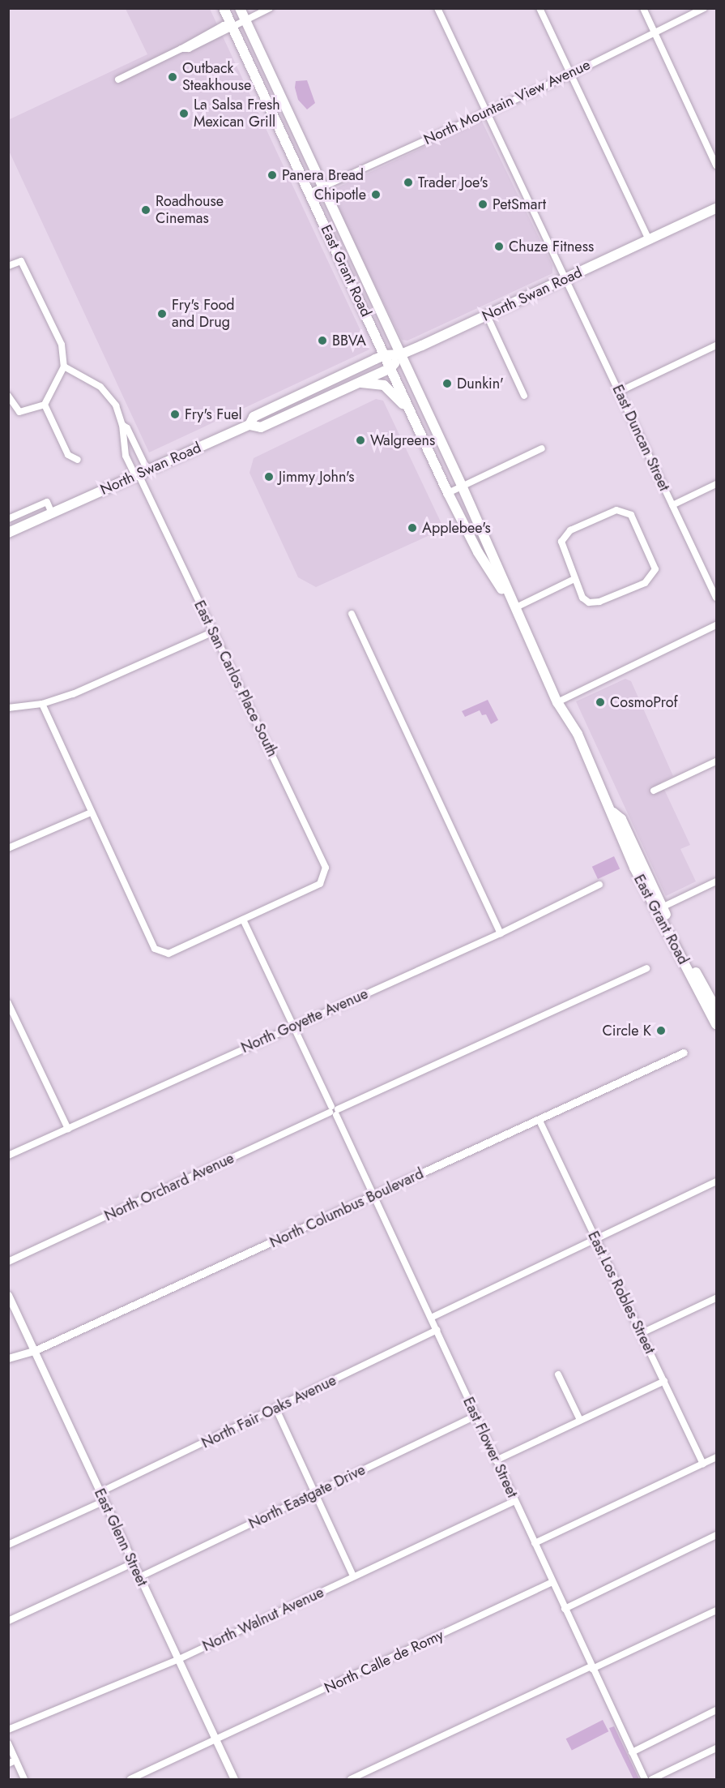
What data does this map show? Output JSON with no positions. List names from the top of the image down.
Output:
{
  "streets": {
    "main road": ["East Grant Road", "North Swan Road"],
    "street": [
      "North Mountain View Avenue",
      "East Duncan Street",
      "East San Carlos Place South",
      "North Goyette Avenue",
      "North Orchard Avenue",
      "North Columbus Boulevard",
      "East Los Robles Street",
      "North Fair Oaks Avenue",
      "East Flower Street",
      "North Eastgate Drive",
      "East Glenn Street",
      "North Walnut Avenue",
      "North Calle de Romy"
    ]
  },
  "crossings": [
    ["North Mountain View Avenue", "East Grant Road"],
    ["North Mountain View Avenue", "East Duncan Street"],
    ["East Grant Road", "North Swan Road"],
    ["North Swan Road", "East Duncan Street"],
    ["North Swan Road", "East San Carlos Place South"],
    ["East San Carlos Place South", "East Flower Street"],
    ["North Goyette Avenue", "East Flower Street"],
    ["North Orchard Avenue", "East Flower Street"],
    ["North Columbus Boulevard", "East Los Robles Street"],
    ["North Columbus Boulevard", "East Flower Street"],
    ["North Columbus Boulevard", "East Glenn Street"],
    ["North Fair Oaks Avenue", "East Flower Street"],
    ["North Fair Oaks Avenue", "East Glenn Street"],
    ["East Flower Street", "North Eastgate Drive"],
    ["East Flower Street", "North Walnut Avenue"],
    ["East Flower Street", "North Calle de Romy"],
    ["North Eastgate Drive", "East Glenn Street"],
    ["East Glenn Street", "North Walnut Avenue"],
    ["East Glenn Street", "North Calle de Romy"]
  ],
  "places": [
    "Outback Steakhouse",
    "La Salsa Fresh Mexican Grill",
    "Panera Bread",
    "Trader Joe's",
    "Chipotle",
    "PetSmart",
    "Roadhouse Cinemas",
    "Chuze Fitness",
    "Fry's Food and Drug",
    "BBVA",
    "Dunkin'",
    "Fry's Fuel",
    "Walgreens",
    "Jimmy John's",
    "Applebee's",
    "CosmoProf",
    "Circle K"
  ]
}
